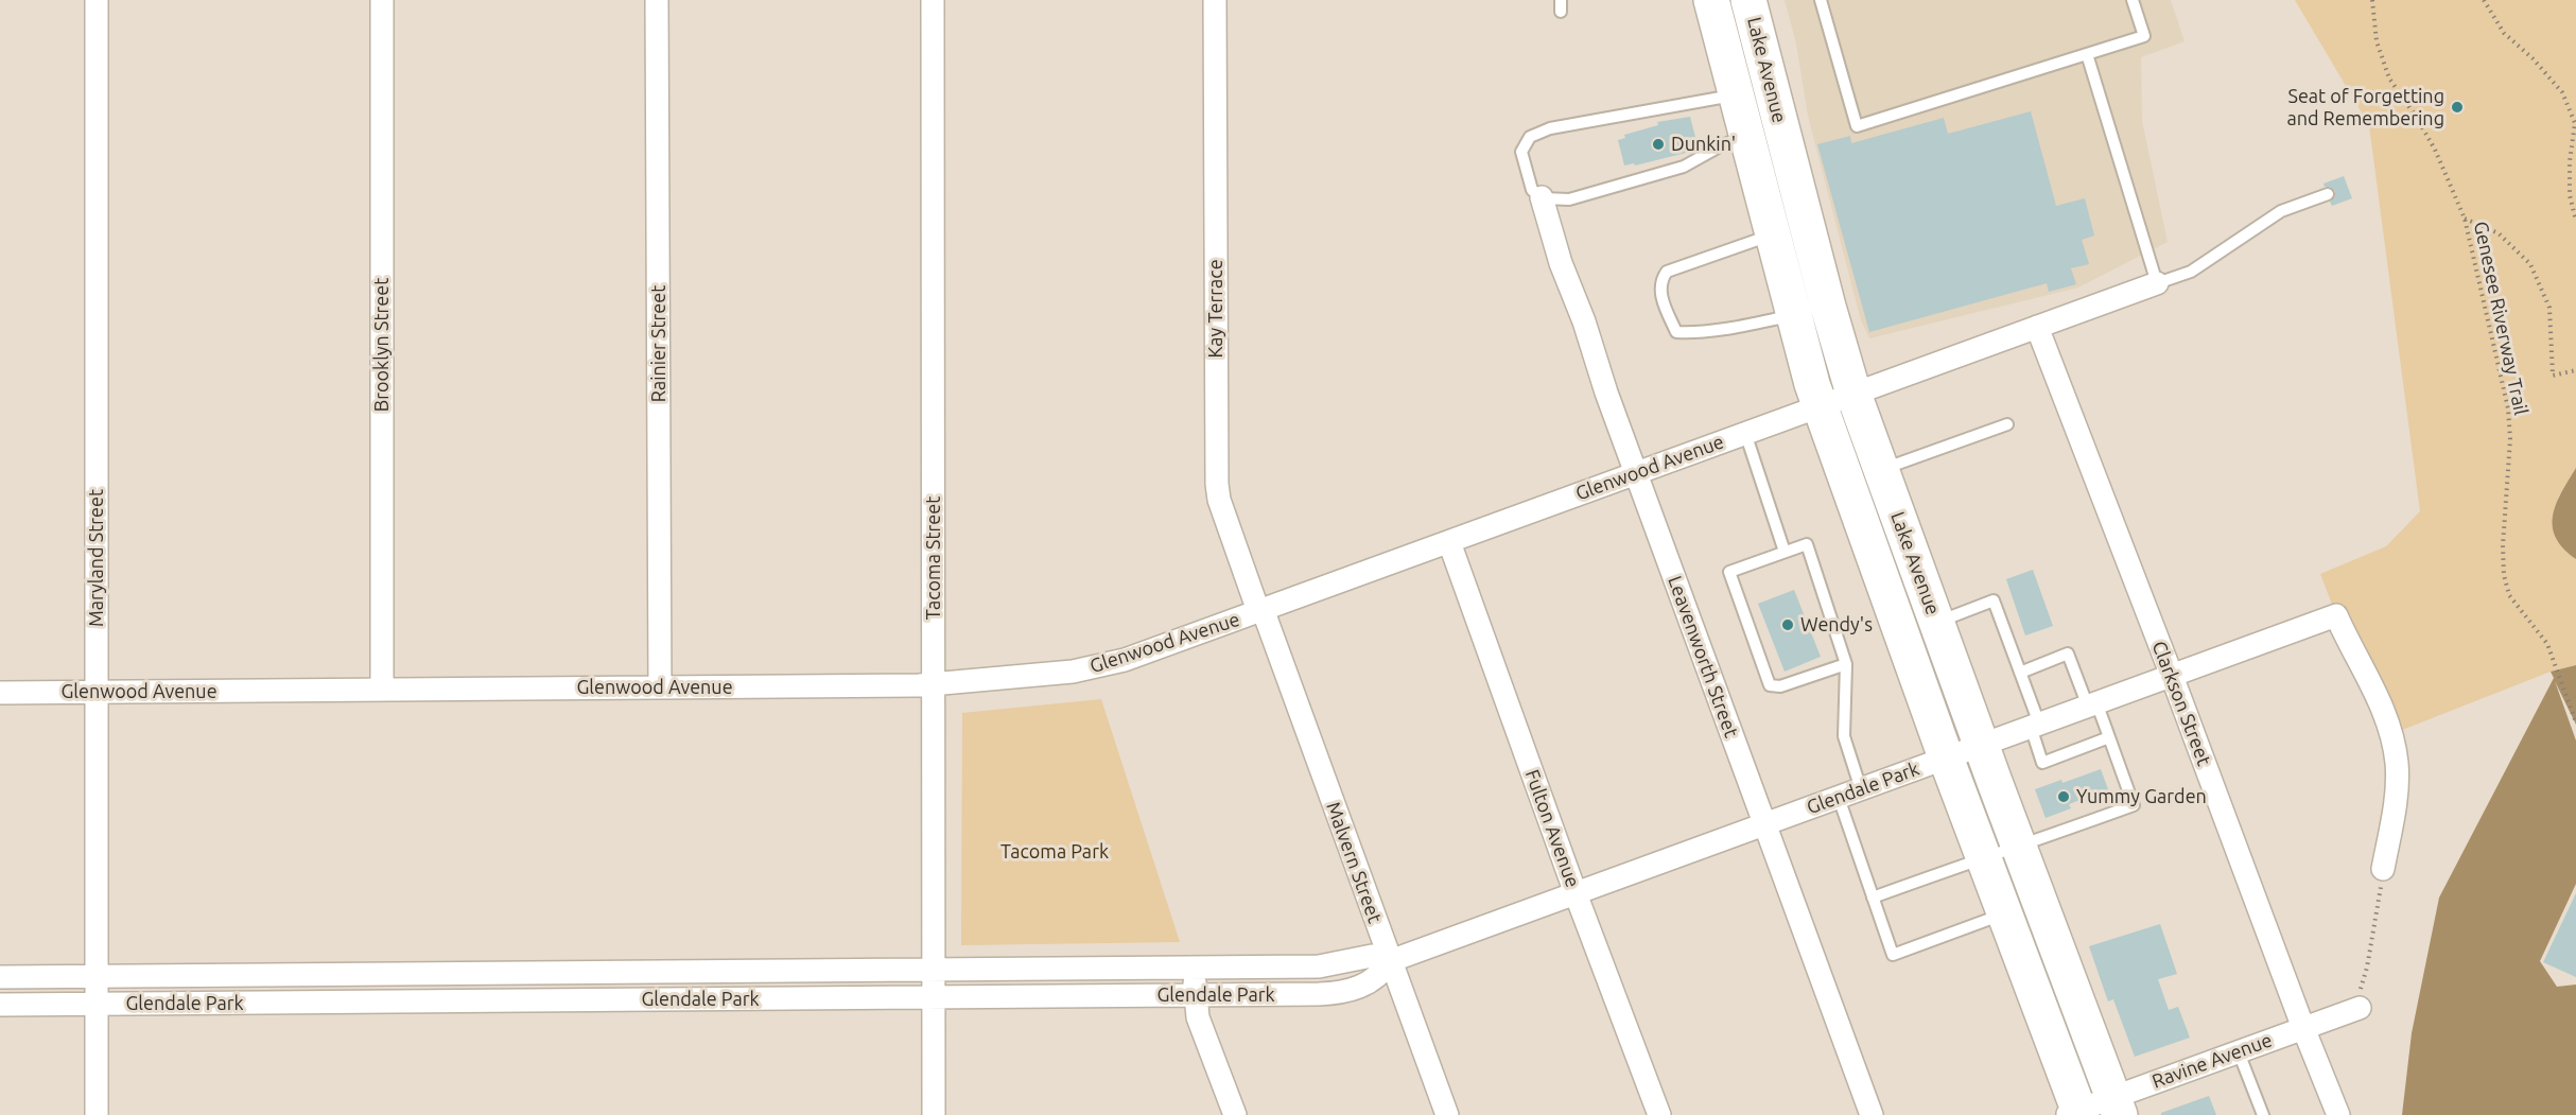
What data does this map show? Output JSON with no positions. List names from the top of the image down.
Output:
{
  "streets": {
    "main road": ["Lake Avenue"],
    "street": [
      "Kay Terrace",
      "Rainier Street",
      "Brooklyn Street",
      "Glenwood Avenue",
      "Maryland Street",
      "Tacoma Street",
      "Leavenworth Street",
      "Clarkson Street",
      "Glendale Park",
      "Fulton Avenue",
      "Malvern Street",
      "Ravine Avenue"
    ],
    "path": ["Genesee Riverway Trail"]
  },
  "crossings": [
    ["Lake Avenue", "Glenwood Avenue"],
    ["Lake Avenue", "Glendale Park"],
    ["Lake Avenue", "Ravine Avenue"],
    ["Kay Terrace", "Glenwood Avenue"],
    ["Kay Terrace", "Malvern Street"],
    ["Rainier Street", "Glenwood Avenue"],
    ["Brooklyn Street", "Glenwood Avenue"],
    ["Glenwood Avenue", "Maryland Street"],
    ["Glenwood Avenue", "Tacoma Street"],
    ["Glenwood Avenue", "Leavenworth Street"],
    ["Glenwood Avenue", "Clarkson Street"],
    ["Glenwood Avenue", "Fulton Avenue"],
    ["Glenwood Avenue", "Malvern Street"],
    ["Maryland Street", "Glendale Park"],
    ["Tacoma Street", "Glendale Park"],
    ["Leavenworth Street", "Glendale Park"],
    ["Clarkson Street", "Glendale Park"],
    ["Clarkson Street", "Ravine Avenue"],
    ["Glendale Park", "Fulton Avenue"],
    ["Glendale Park", "Malvern Street"]
  ],
  "parks": ["Tacoma Park"],
  "places": [
    "Seat of Forgetting and Remembering",
    "Dunkin'",
    "Wendy's",
    "Yummy Garden"
  ]
}
